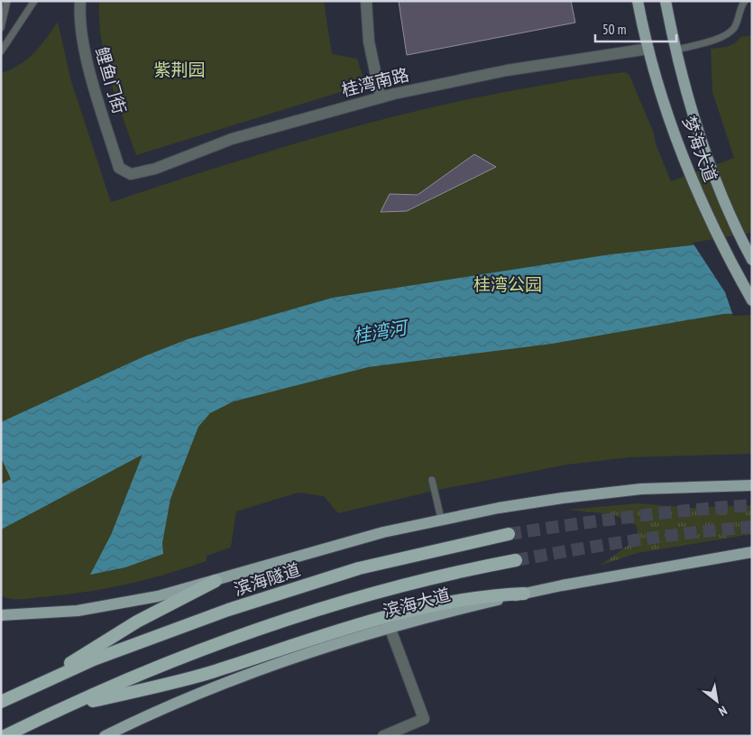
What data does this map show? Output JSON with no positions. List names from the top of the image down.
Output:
{
  "streets": {
    "highway": ["滨海隧道"],
    "main road": ["梦海大道", "滨海大道"],
    "street": ["鲤鱼门街", "桂湾南路"]
  },
  "crossings": [
    ["鲤鱼门街", "桂湾南路"],
    ["桂湾南路", "梦海大道"]
  ],
  "water": ["桂湾河"],
  "parks": ["紫荆园", "桂湾公园"],
  "scale_bar": "50 m",
  "north": "bottom right"
}
